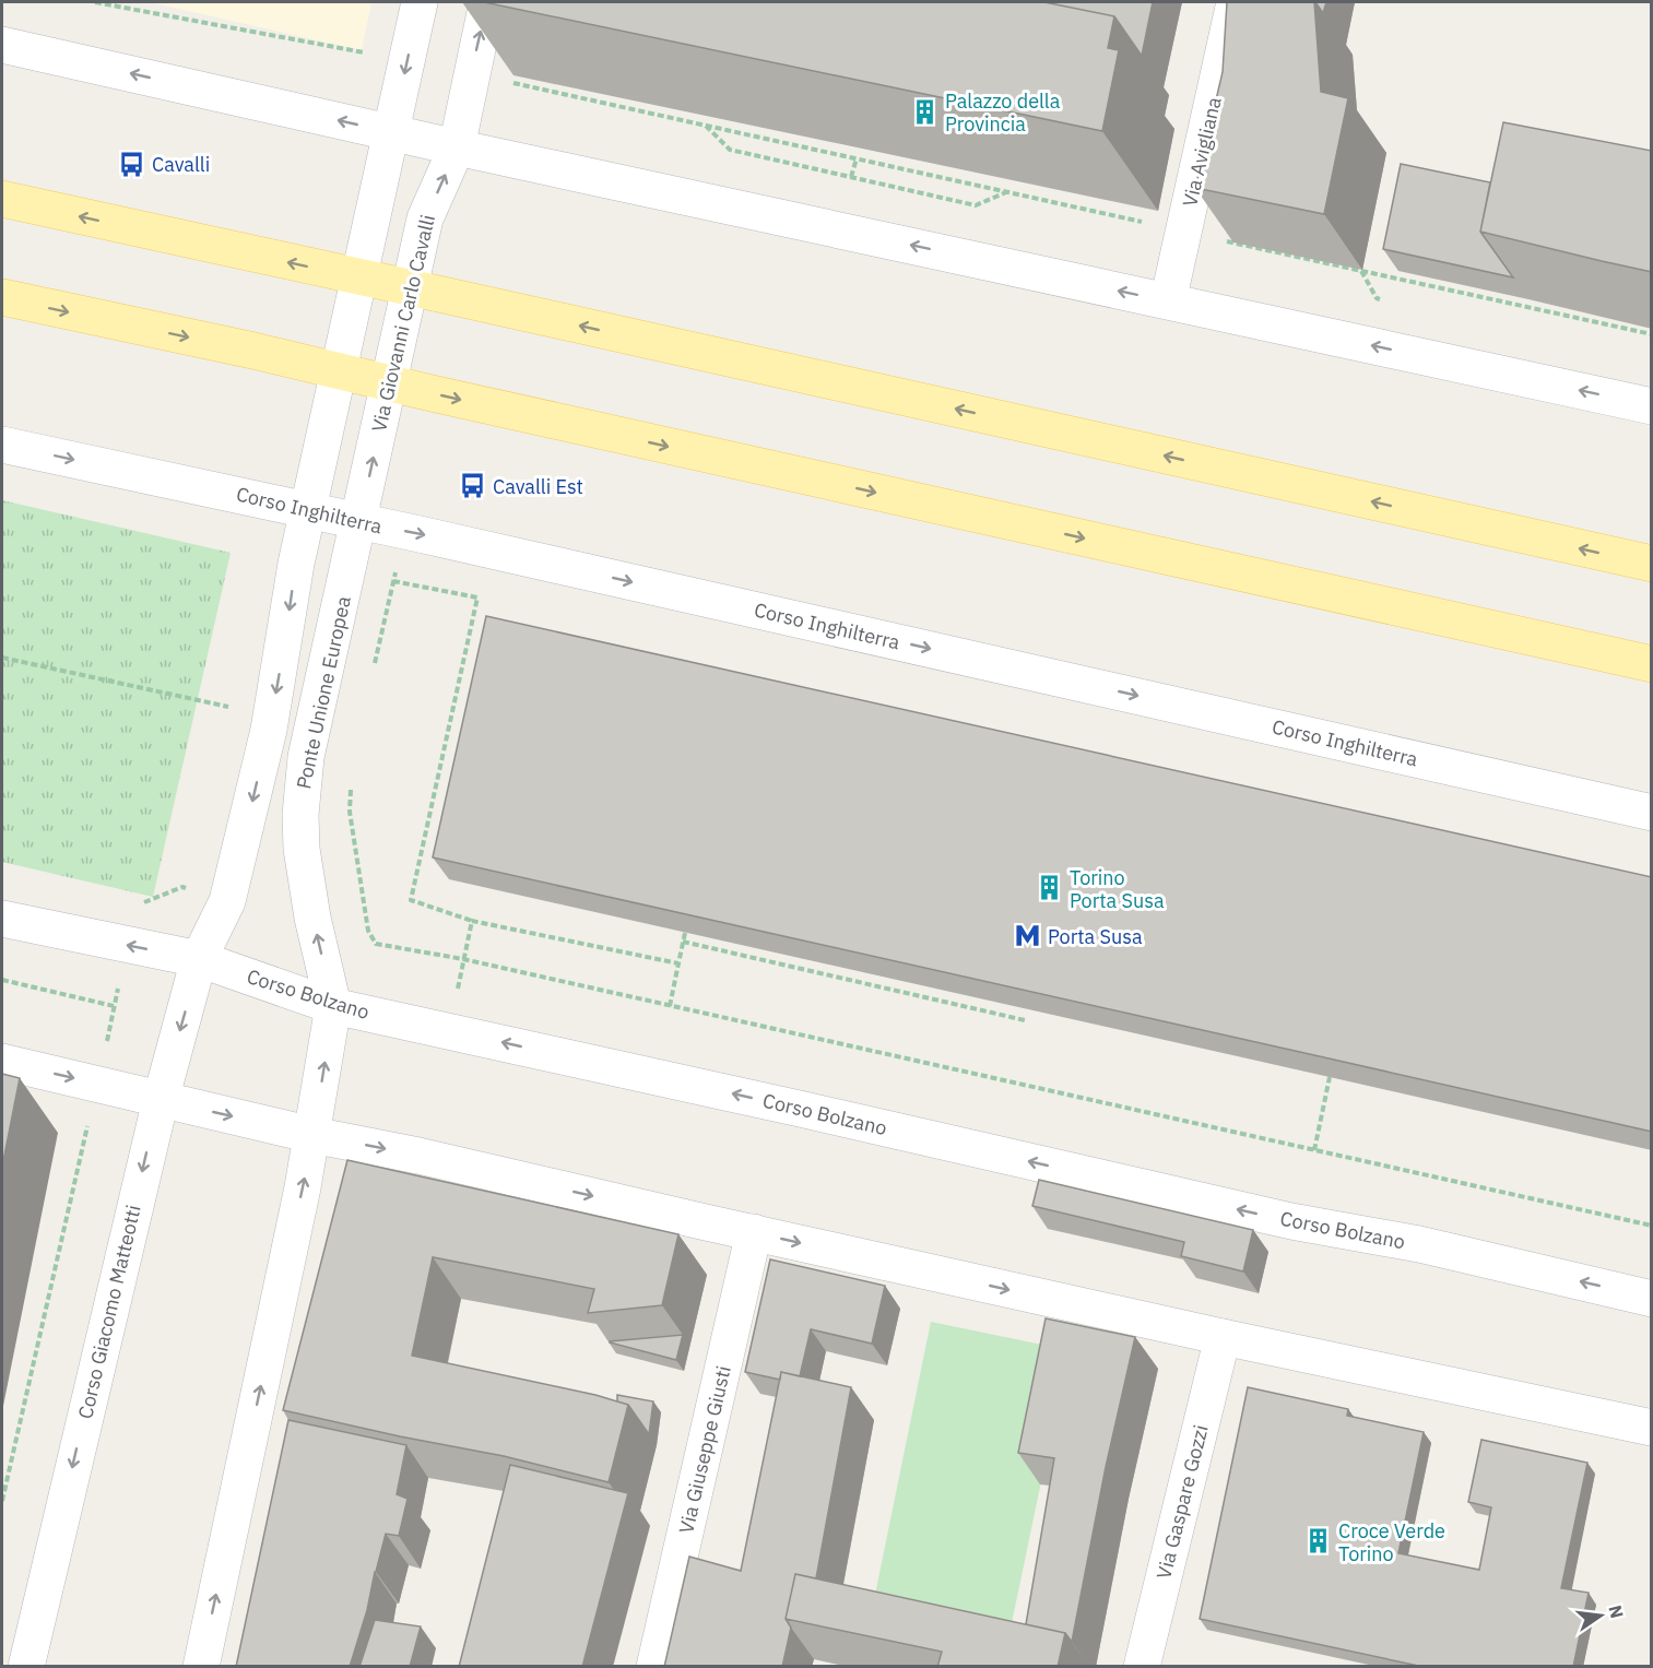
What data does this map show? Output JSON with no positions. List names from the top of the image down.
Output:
{
  "streets": {
    "street": [
      "Via Avigliana",
      "Via Giovanni Carlo Cavalli",
      "Corso Inghilterra",
      "Ponte Unione Europea",
      "Corso Bolzano",
      "Corso Giacomo Matteotti",
      "Via Giuseppe Giusti",
      "Via Gaspare Gozzi"
    ]
  },
  "crossings": [
    ["Via Giovanni Carlo Cavalli", "Corso Inghilterra"],
    ["Via Giovanni Carlo Cavalli", "Ponte Unione Europea"],
    ["Ponte Unione Europea", "Corso Bolzano"],
    ["Corso Bolzano", "Corso Giacomo Matteotti"]
  ],
  "one_way": ["Corso Inghilterra"],
  "places": {
    "building": ["Palazzo della Provincia", "Torino Porta Susa", "Croce Verde Torino"],
    "bus stop": ["Cavalli", "Cavalli Est"],
    "metro station": ["Porta Susa"]
  },
  "north": "right"
}
